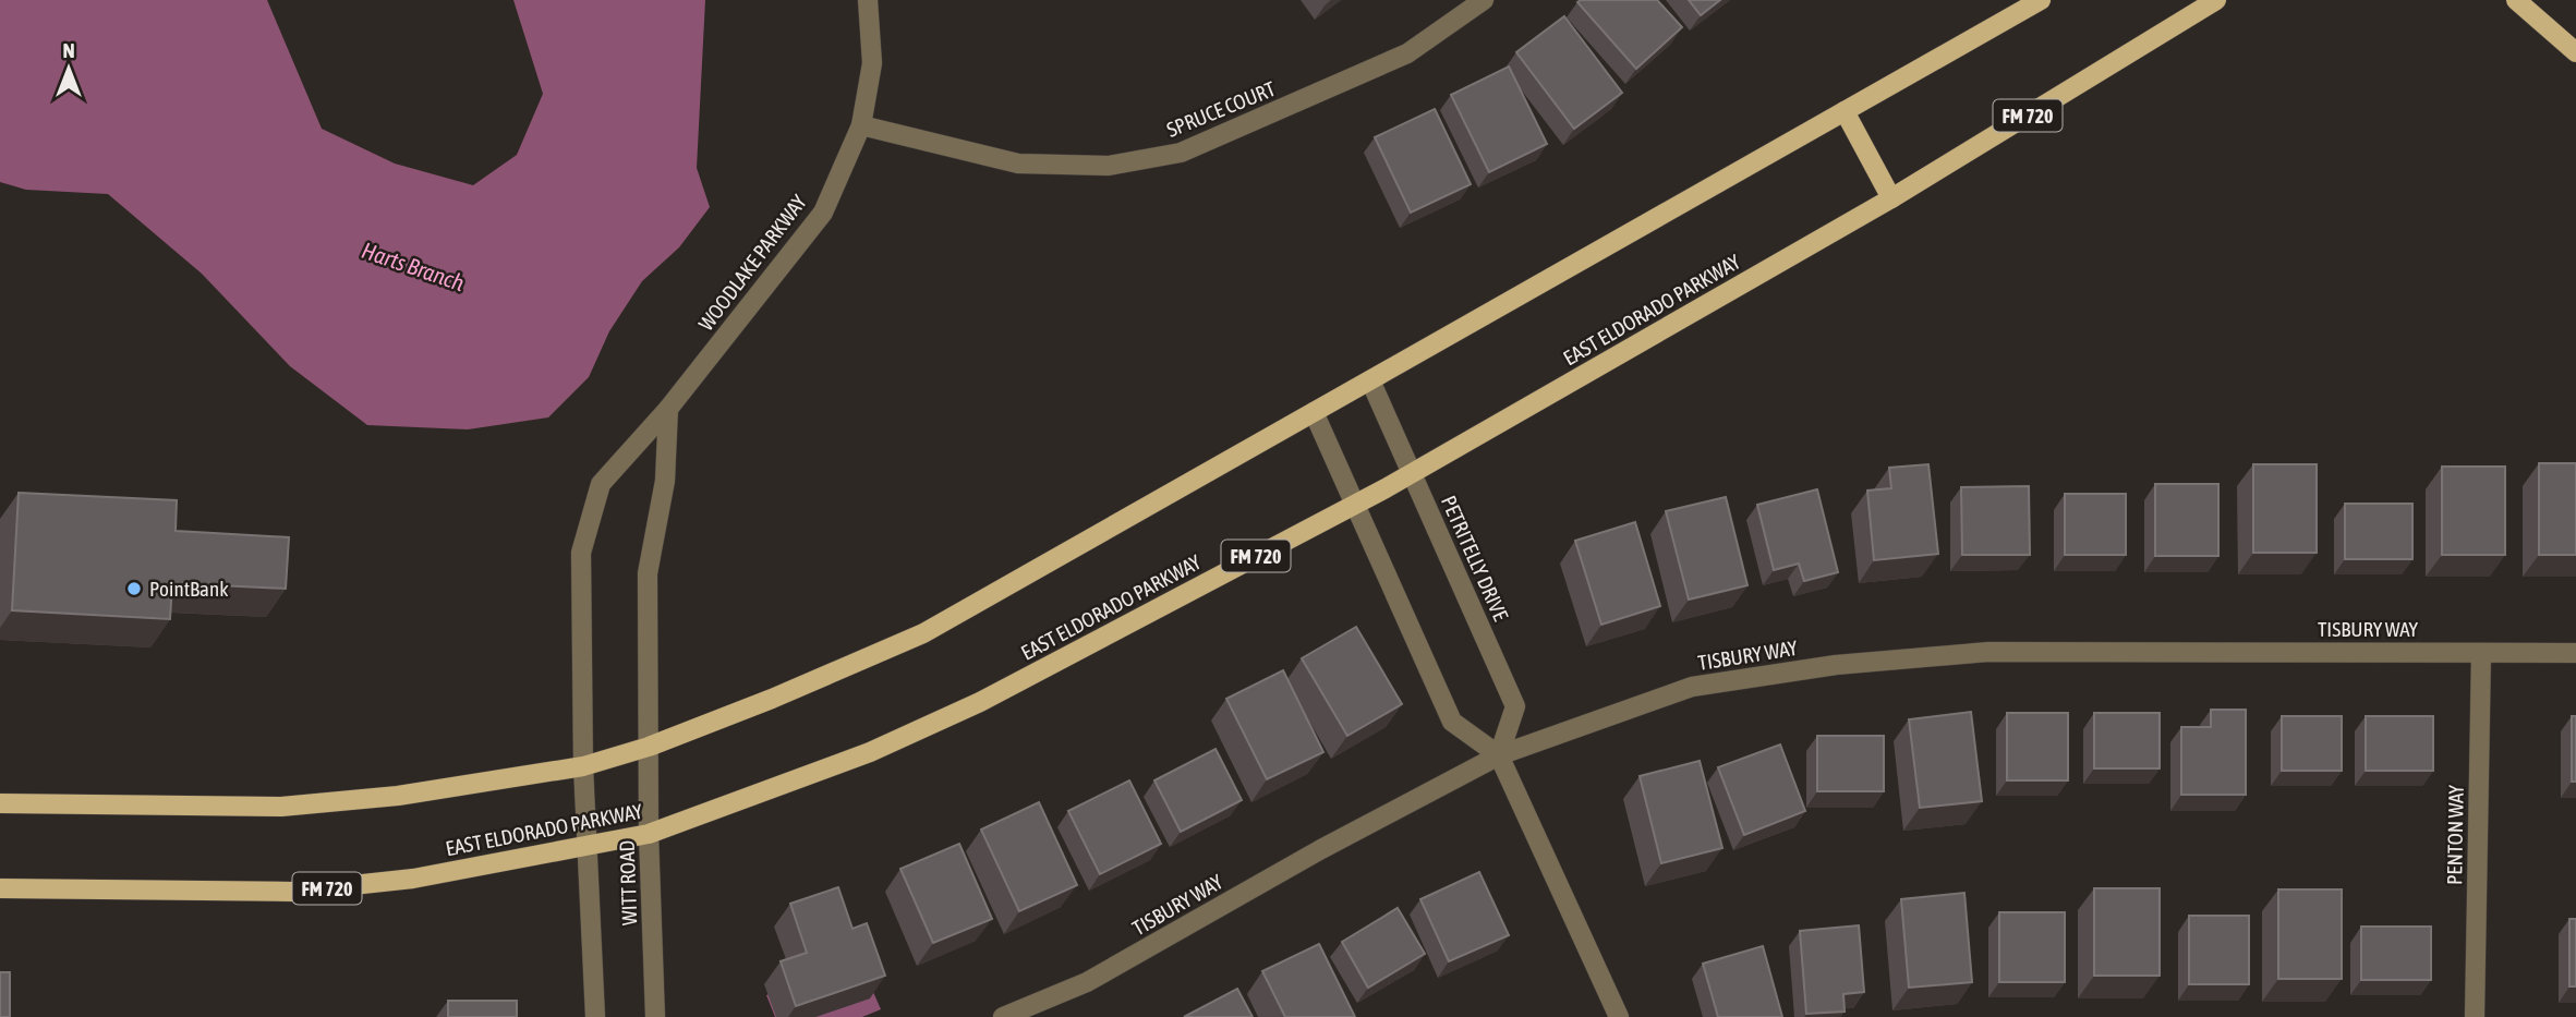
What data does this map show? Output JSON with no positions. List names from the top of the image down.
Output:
{
  "streets": {
    "main road": ["FM 720", "EAST ELDORADO PARKWAY"],
    "street": [
      "SPRUCE COURT",
      "WOODLAKE PARKWAY",
      "PETRITELLY DRIVE",
      "TISBURY WAY",
      "PENTON WAY",
      "WITT ROAD"
    ]
  },
  "crossings": [
    ["SPRUCE COURT", "WOODLAKE PARKWAY"],
    ["WOODLAKE PARKWAY", "WITT ROAD"],
    ["EAST ELDORADO PARKWAY", "PETRITELLY DRIVE"],
    ["EAST ELDORADO PARKWAY", "WITT ROAD"],
    ["PETRITELLY DRIVE", "TISBURY WAY"],
    ["TISBURY WAY", "PENTON WAY"]
  ],
  "water": ["Harts Branch"],
  "places": ["PointBank"],
  "north": "top"
}
